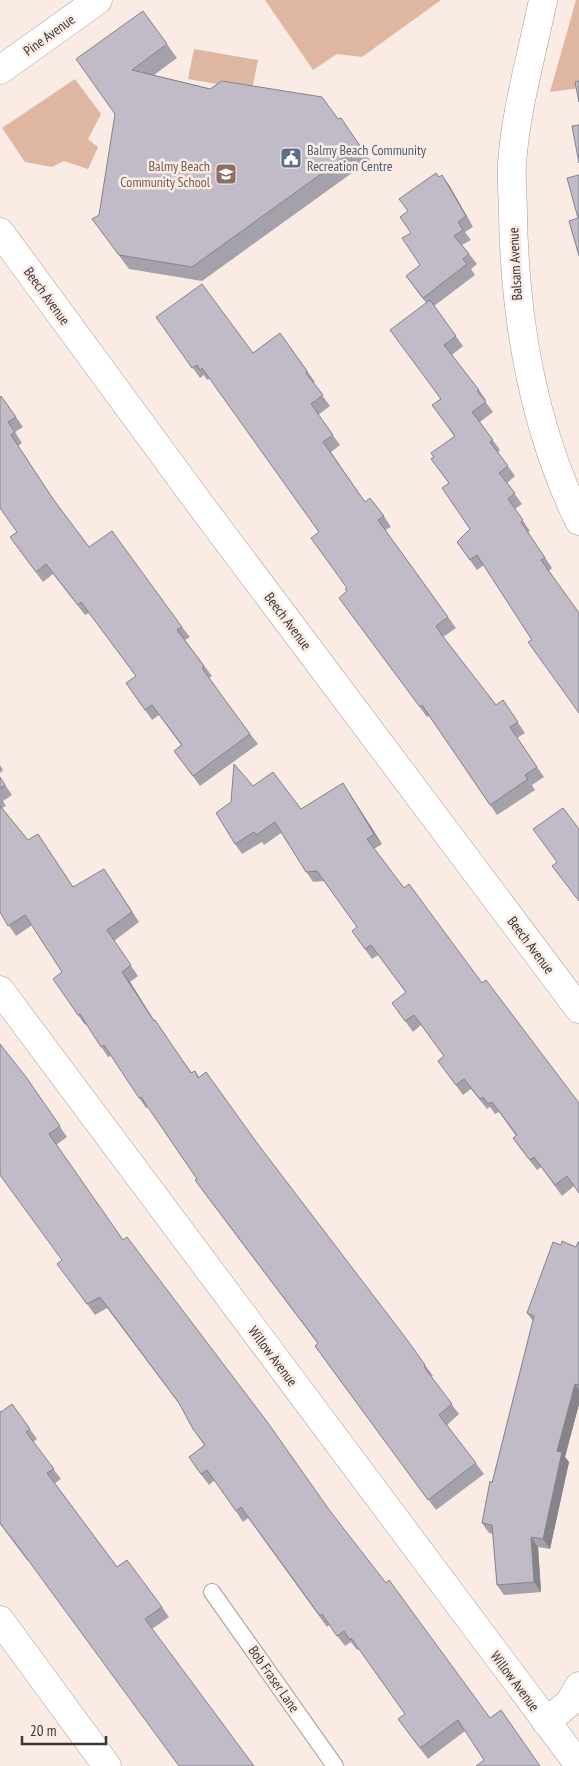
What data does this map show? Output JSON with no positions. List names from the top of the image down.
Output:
{
  "streets": {
    "street": [
      "Pine Avenue",
      "Balsam Avenue",
      "Beech Avenue",
      "Willow Avenue"
    ],
    "lane": ["Bob Fraser Lane"]
  },
  "places": {
    "public building": ["Balmy Beach Community Recreation Centre"],
    "school or university": ["Balmy Beach Community School"]
  },
  "scale_bar": "20 m"
}
